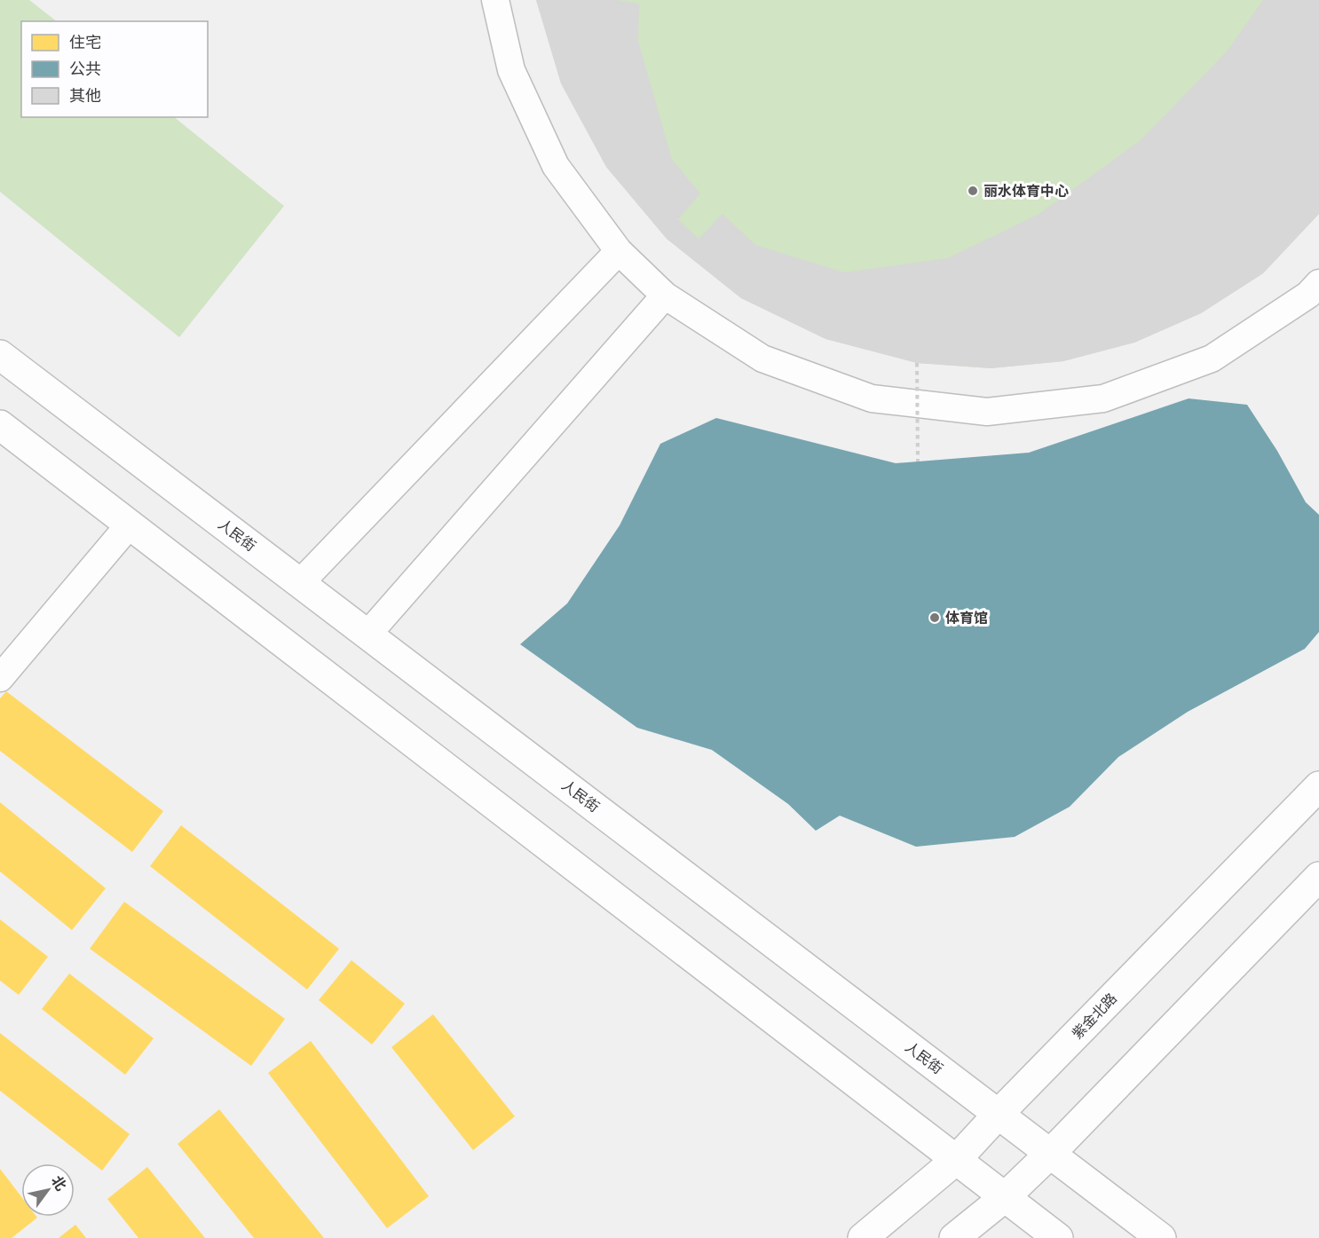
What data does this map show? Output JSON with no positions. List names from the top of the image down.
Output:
{
  "streets": {
    "main road": ["人民街", "紫金北路"]
  },
  "crossings": [
    ["人民街", "紫金北路"]
  ],
  "places": ["丽水体育中心", "体育馆"],
  "legend": ["住宅", "公共", "其他"],
  "north": "top right"
}
